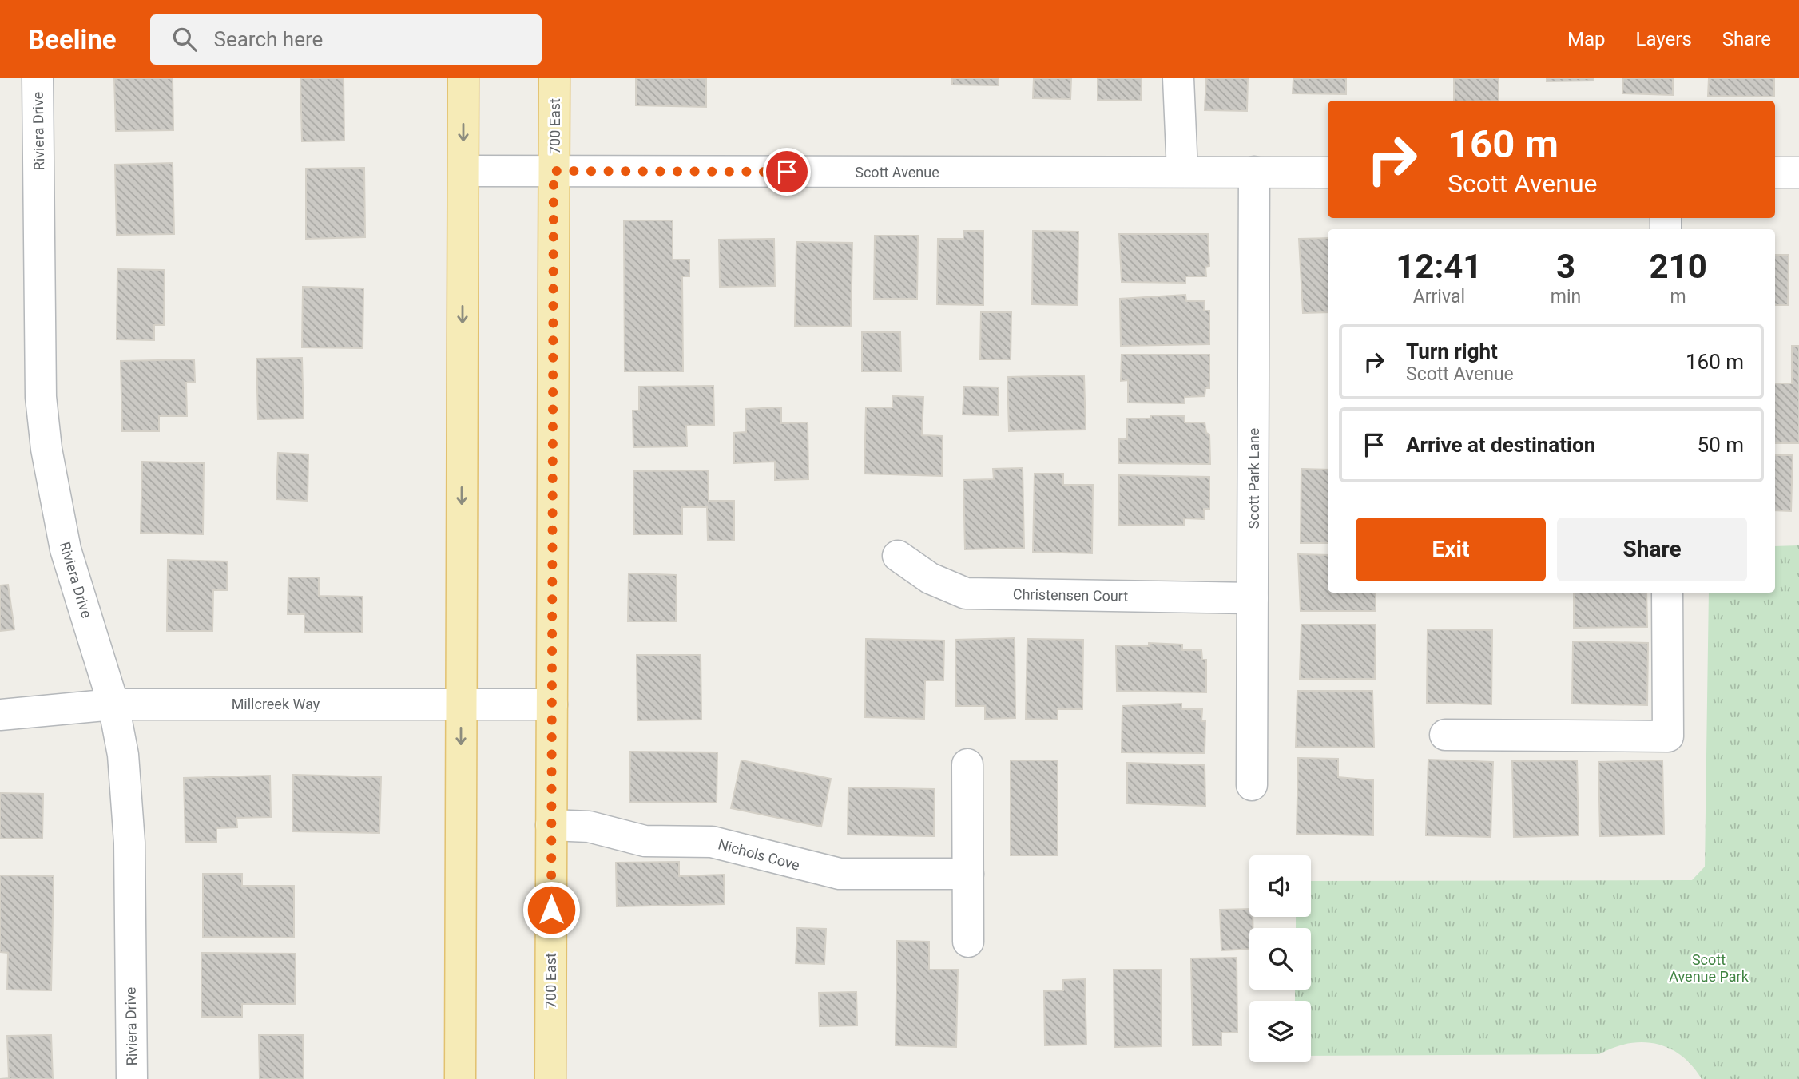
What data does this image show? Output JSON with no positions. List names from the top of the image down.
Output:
{
  "streets": {
    "main road": ["700 East"],
    "street": [
      "Riviera Drive",
      "Scott Avenue",
      "Scott Park Lane",
      "Christensen Court",
      "Millcreek Way",
      "Nichols Cove"
    ]
  },
  "crossings": [
    ["700 East", "Scott Avenue"],
    ["700 East", "Millcreek Way"],
    ["700 East", "Nichols Cove"],
    ["Riviera Drive", "Millcreek Way"],
    ["Scott Avenue", "Scott Park Lane"],
    ["Scott Park Lane", "Christensen Court"]
  ],
  "parks": ["Scott Avenue Park"],
  "page": {
    "header": "Beeline",
    "search": "Search here",
    "nav": ["Map", "Layers", "Share"],
    "turn": ["160 m", "Scott Avenue"],
    "eta": [
      "12:41",
      "Arrival",
      "3",
      "min",
      "210",
      "m"
    ],
    "list": [
      {
        "name": "Turn right",
        "note": "Scott Avenue",
        "value": "160 m"
      },
      {
        "name": "Arrive at destination",
        "value": "50 m"
      }
    ],
    "buttons": ["Exit", "Share"]
  }
}
